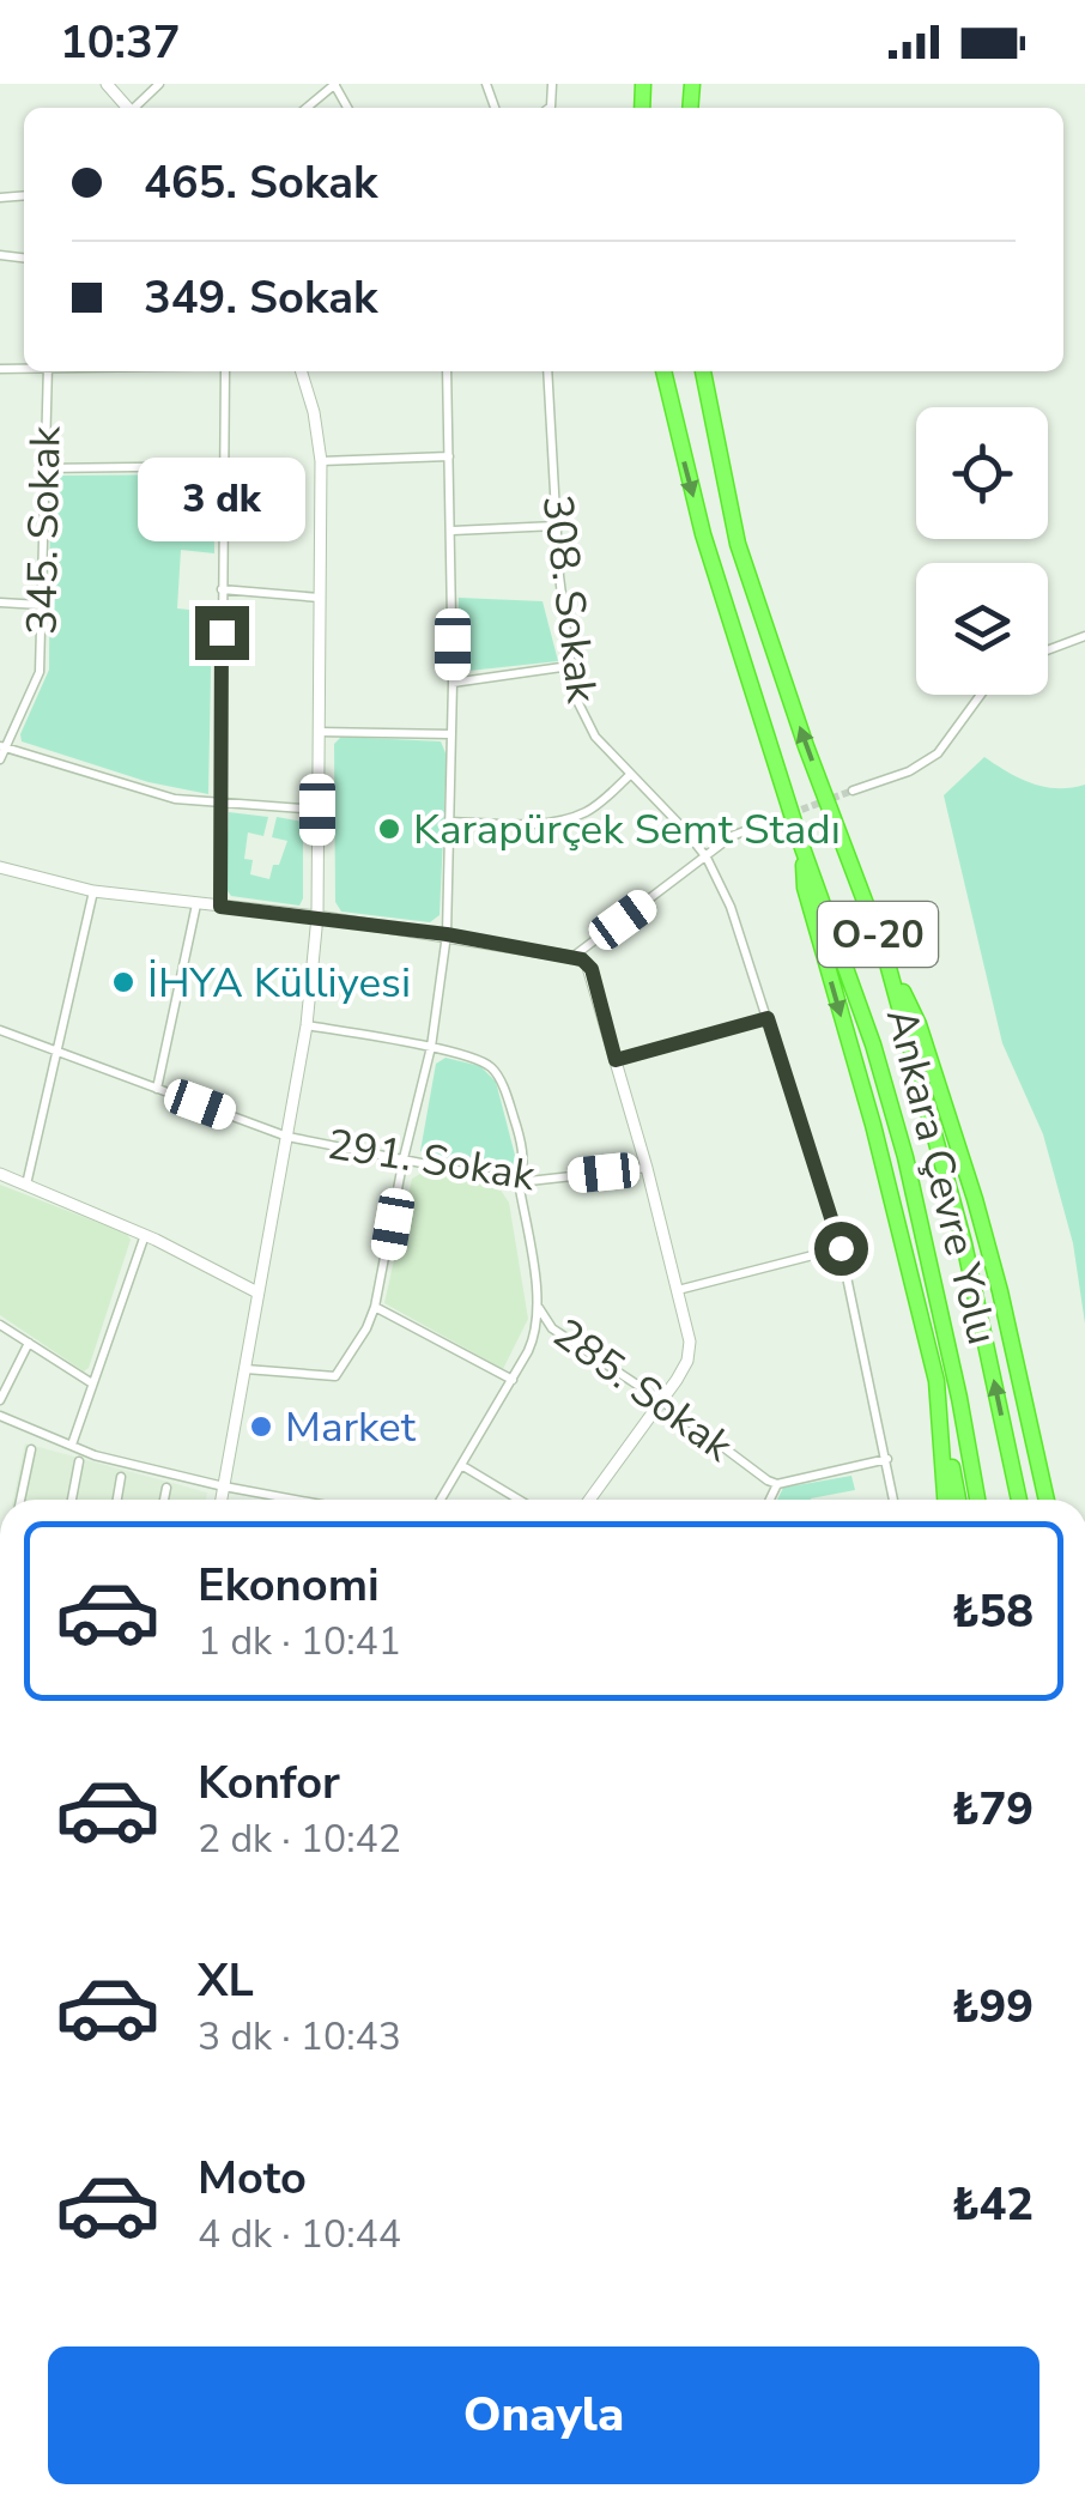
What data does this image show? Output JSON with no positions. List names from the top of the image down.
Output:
{
  "streets": {
    "highway": ["O-20", "Ankara Çevre Yolu"],
    "street": [
      "345. Sokak",
      "308. Sokak",
      "291. Sokak",
      "285. Sokak"
    ]
  },
  "crossings": [
    ["308. Sokak", "285. Sokak"]
  ],
  "places": ["Karapürçek Semt Stadı", "İHYA Külliyesi", "Market"],
  "page": {
    "status": "10:37",
    "banner": ["465. Sokak", "349. Sokak"],
    "bubble": "3 dk",
    "list": [
      {
        "name": "Ekonomi",
        "note": "1 dk · 10:41",
        "value": "₺58"
      },
      {
        "name": "Konfor",
        "note": "2 dk · 10:42",
        "value": "₺79"
      },
      {
        "name": "XL",
        "note": "3 dk · 10:43",
        "value": "₺99"
      },
      {
        "name": "Moto",
        "note": "4 dk · 10:44",
        "value": "₺42"
      }
    ],
    "buttons": "Onayla"
  }
}
